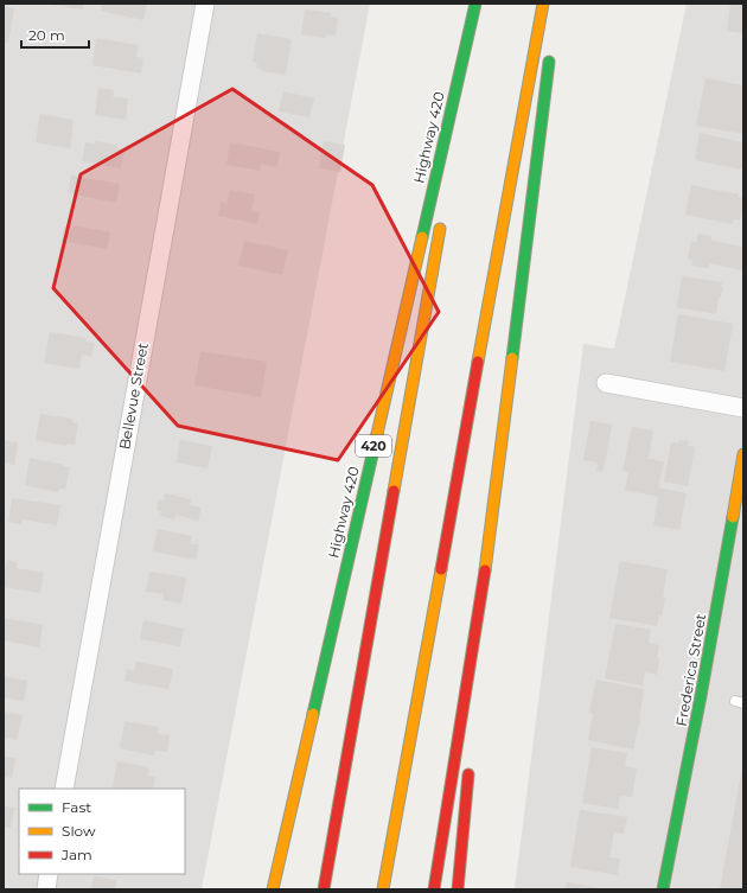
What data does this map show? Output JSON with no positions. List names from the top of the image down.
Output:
{
  "streets": {
    "main road": ["Highway 420", "420", "Frederica Street"],
    "street": ["Bellevue Street"]
  },
  "legend": ["Fast", "Slow", "Jam"],
  "scale_bar": "20 m"
}
